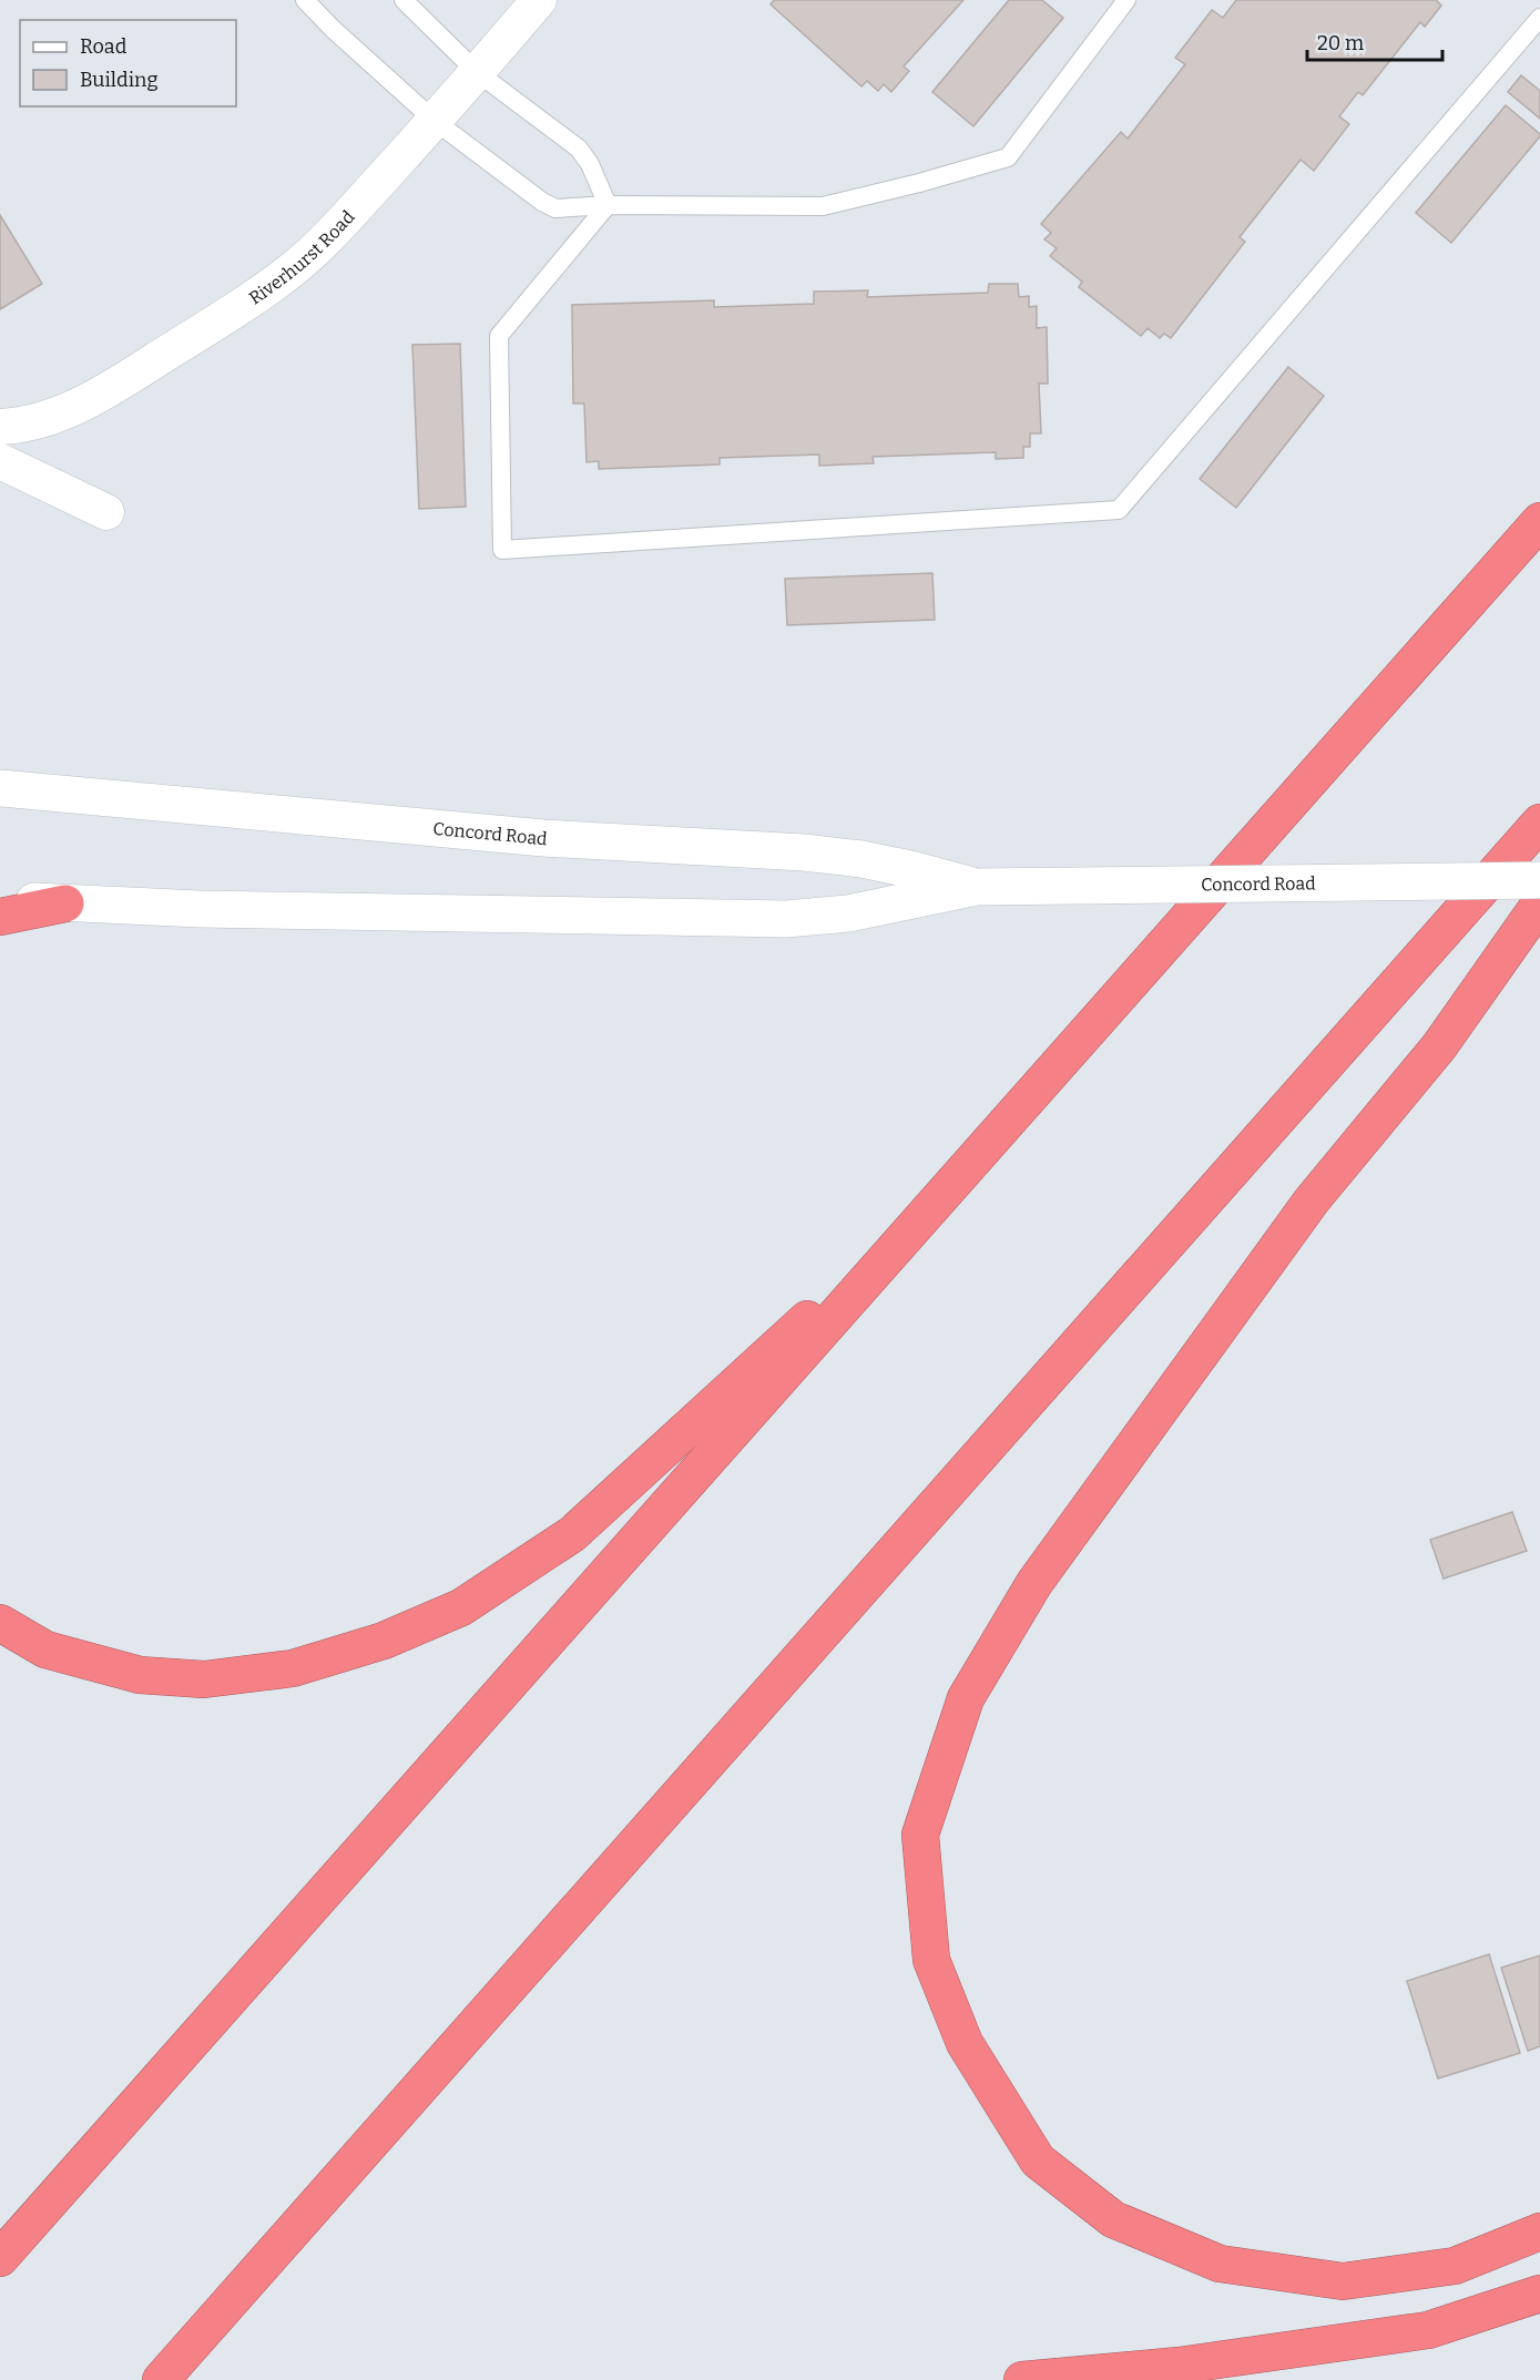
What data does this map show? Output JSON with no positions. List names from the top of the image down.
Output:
{
  "streets": {
    "main road": ["Concord Road"],
    "street": ["Riverhurst Road"]
  },
  "legend": ["Road", "Building"],
  "scale_bar": "20 m"
}
